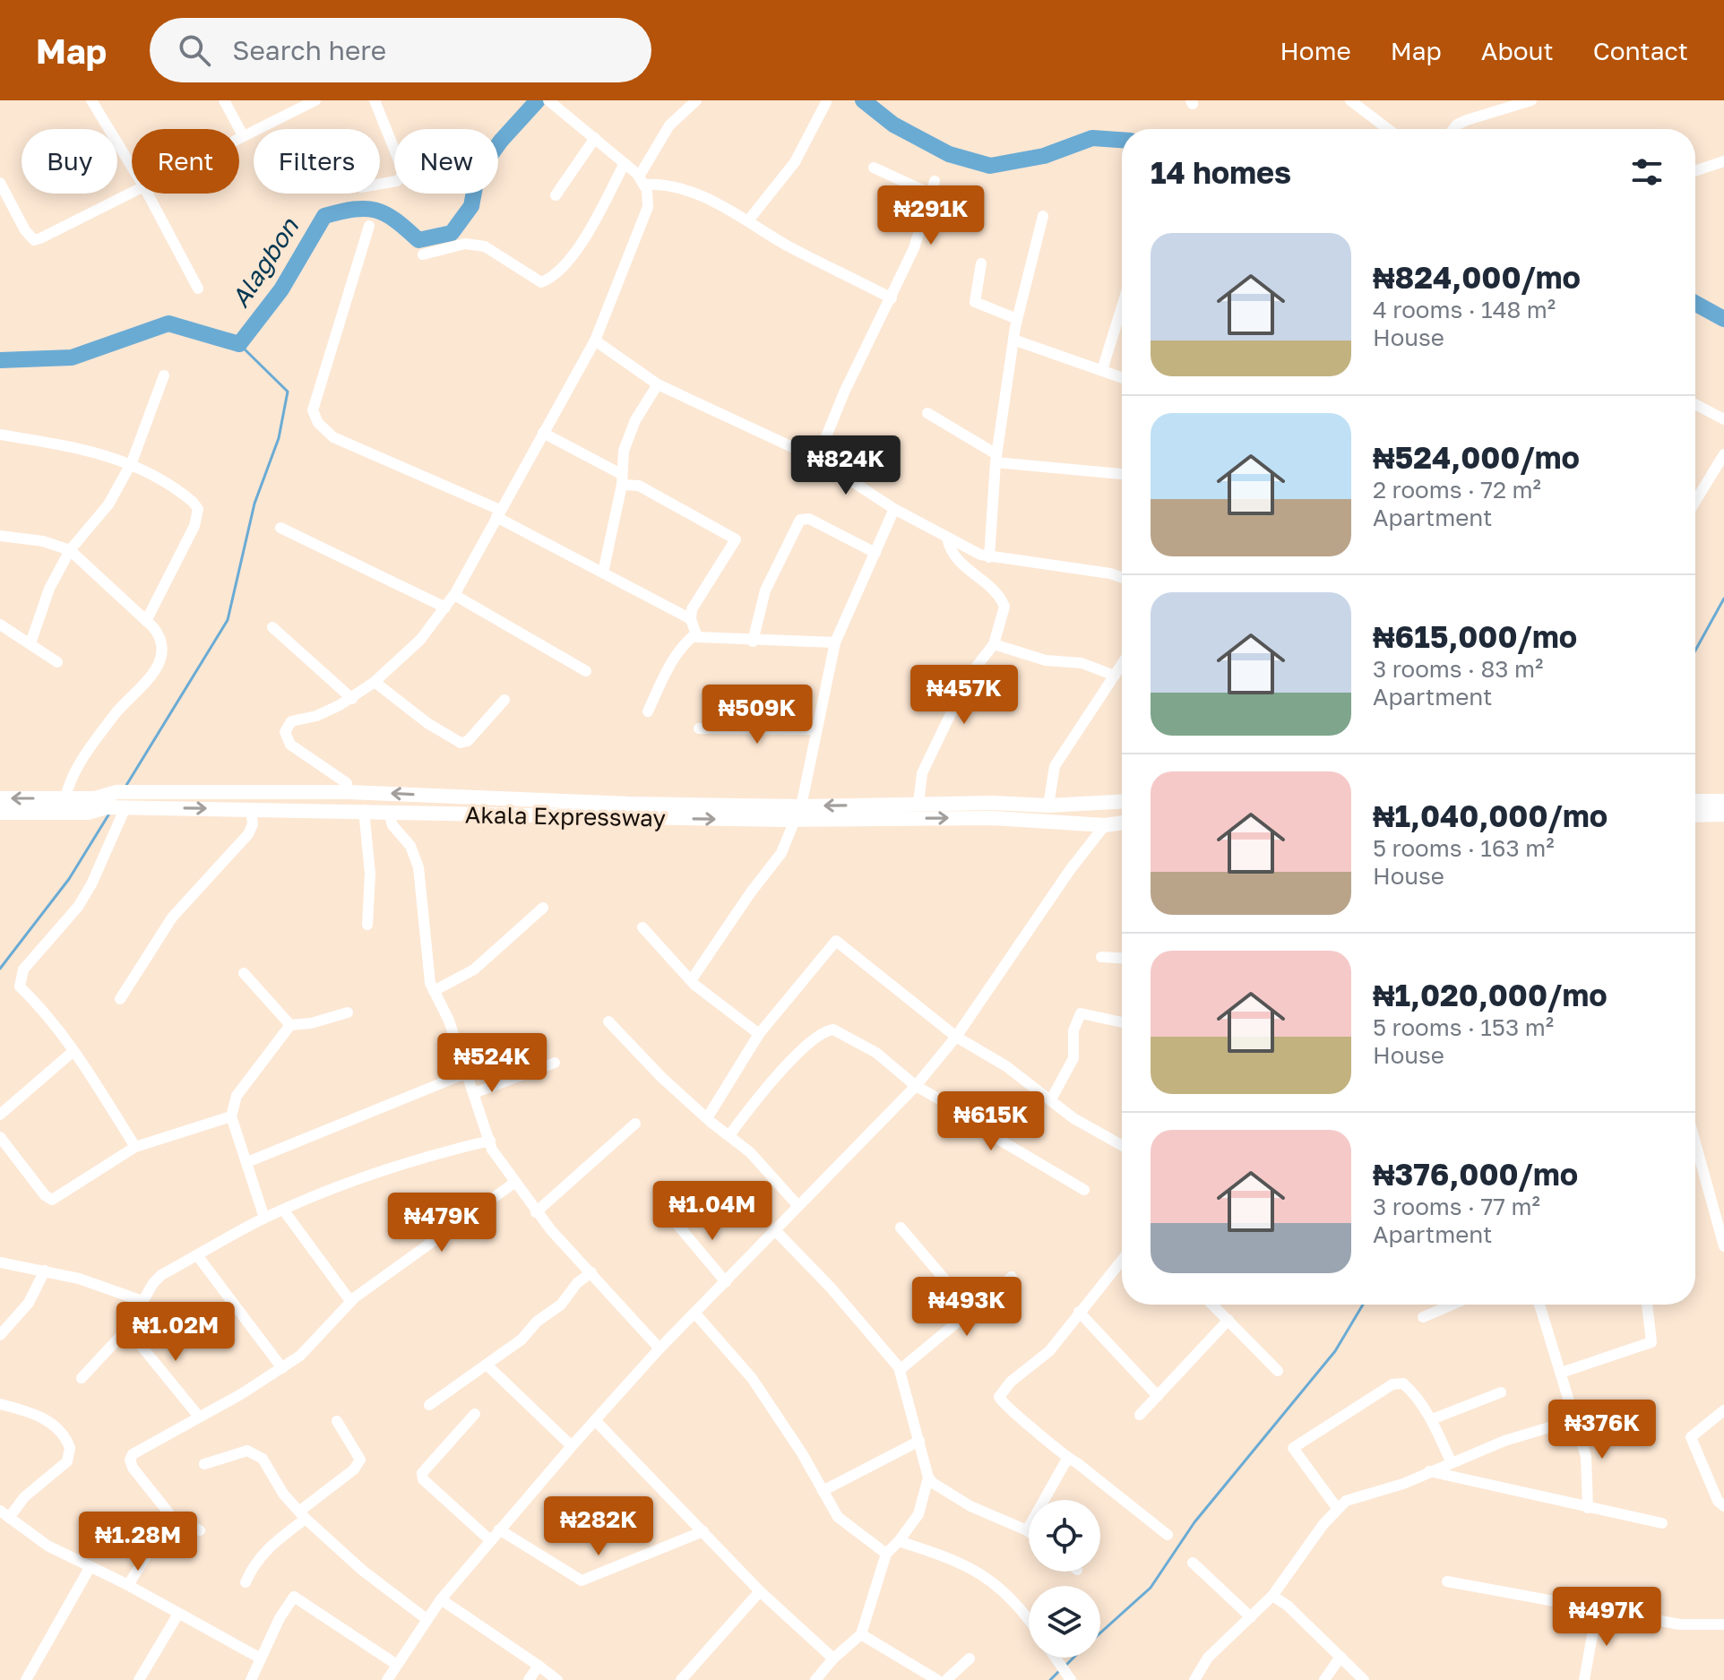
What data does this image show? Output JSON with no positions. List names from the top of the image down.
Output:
{
  "streets": {
    "main road": ["Akala Expressway"]
  },
  "water": ["Alagbon"],
  "page": {
    "header": "Map",
    "search": "Search here",
    "nav": [
      "Home",
      "Map",
      "About",
      "Contact"
    ],
    "chip": [
      "Buy",
      "Rent",
      "Filters",
      "New"
    ],
    "heading": "14 homes",
    "price": [
      "₦291K",
      "₦824K",
      "₦457K",
      "₦509K",
      "₦524K",
      "₦615K",
      "₦1.04M",
      "₦479K",
      "₦493K",
      "₦1.02M",
      "₦376K",
      "₦282K",
      "₦1.28M",
      "₦497K"
    ],
    "list": [
      {
        "name": "₦824,000/mo",
        "note": "4 rooms · 148 m² · House"
      },
      {
        "name": "₦524,000/mo",
        "note": "2 rooms · 72 m² · Apartment"
      },
      {
        "name": "₦615,000/mo",
        "note": "3 rooms · 83 m² · Apartment"
      },
      {
        "name": "₦1,040,000/mo",
        "note": "5 rooms · 163 m² · House"
      },
      {
        "name": "₦1,020,000/mo",
        "note": "5 rooms · 153 m² · House"
      },
      {
        "name": "₦376,000/mo",
        "note": "3 rooms · 77 m² · Apartment"
      }
    ]
  }
}
